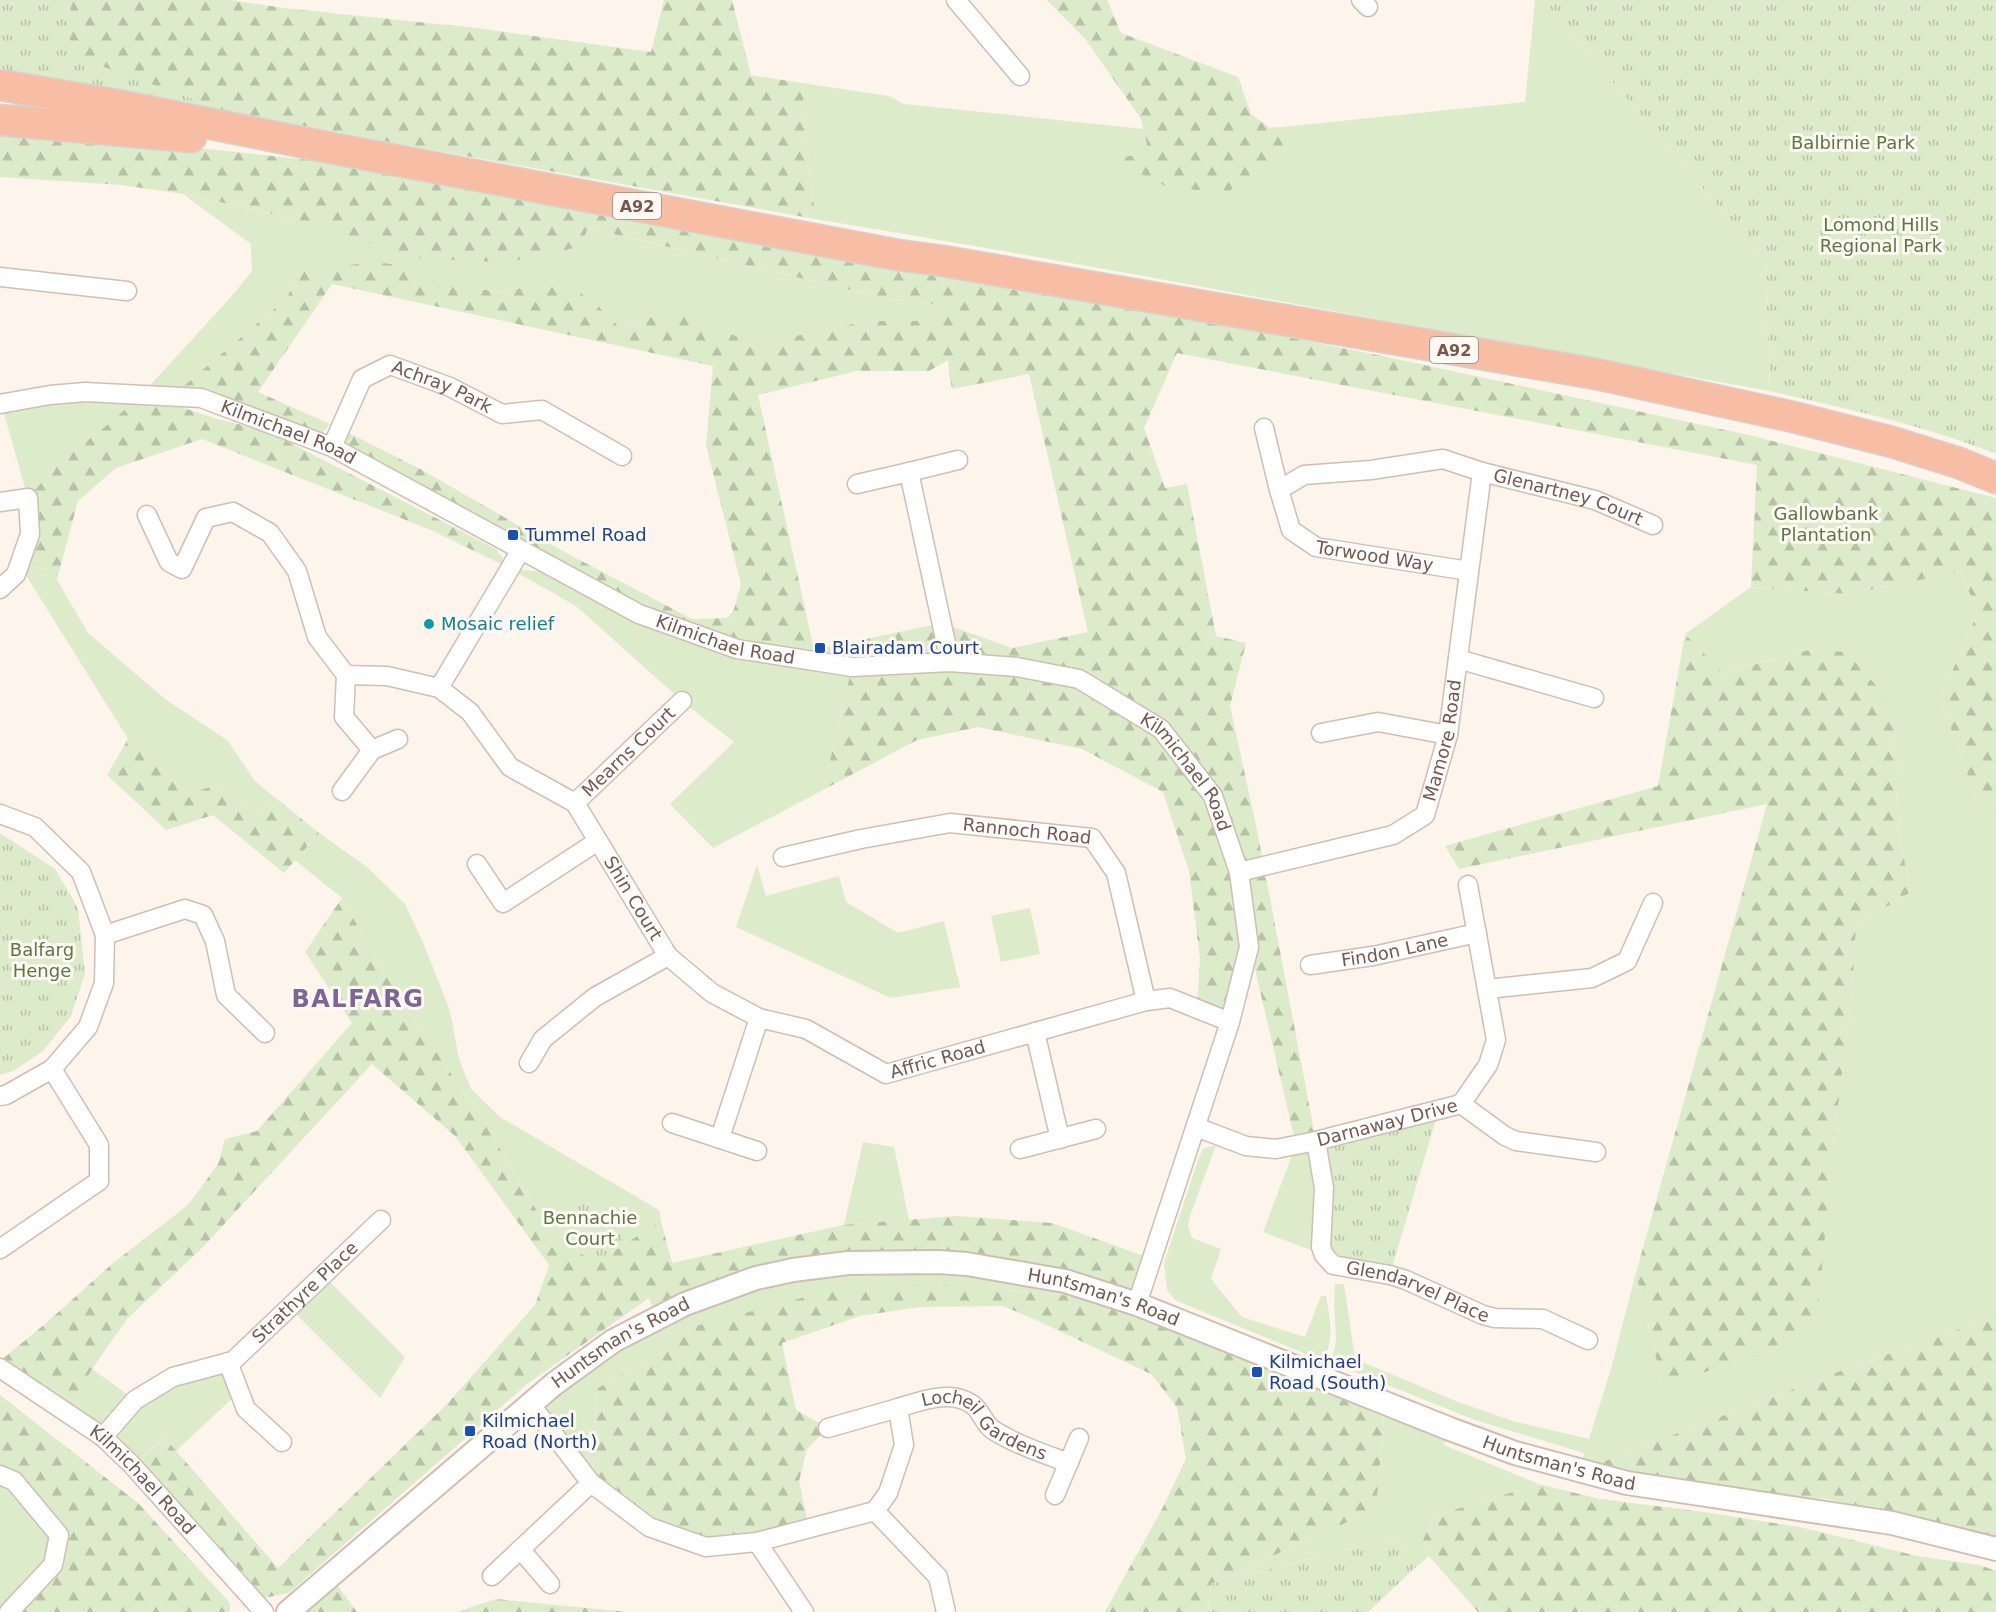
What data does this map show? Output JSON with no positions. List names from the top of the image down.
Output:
{
  "streets": {
    "highway": ["A92"],
    "street": [
      "Achray Park",
      "Kilmichael Road",
      "Glenartney Court",
      "Torwood Way",
      "Mamore Road",
      "Mearns Court",
      "Rannoch Road",
      "Shin Court",
      "Findon Lane",
      "Affric Road",
      "Darnaway Drive",
      "Strathyre Place",
      "Glendarvel Place",
      "Huntsman's Road",
      "Locheil Gardens"
    ]
  },
  "crossings": [
    ["Achray Park", "Kilmichael Road"],
    ["Kilmichael Road", "Mamore Road"],
    ["Kilmichael Road", "Affric Road"],
    ["Kilmichael Road", "Darnaway Drive"],
    ["Kilmichael Road", "Strathyre Place"],
    ["Kilmichael Road", "Huntsman's Road"],
    ["Glenartney Court", "Torwood Way"],
    ["Glenartney Court", "Mamore Road"],
    ["Torwood Way", "Mamore Road"],
    ["Rannoch Road", "Affric Road"],
    ["Shin Court", "Affric Road"],
    ["Findon Lane", "Darnaway Drive"],
    ["Darnaway Drive", "Glendarvel Place"]
  ],
  "districts": ["BALFARG"],
  "parks": [
    "Balbirnie Park",
    "Lomond Hills Regional Park",
    "Gallowbank Plantation",
    "Balfarg Henge",
    "Bennachie Court"
  ],
  "places": {
    "transit": [
      "Tummel Road",
      "Blairadam Court",
      "Kilmichael Road (South)",
      "Kilmichael Road (North)"
    ],
    "other": ["Mosaic relief"]
  }
}
